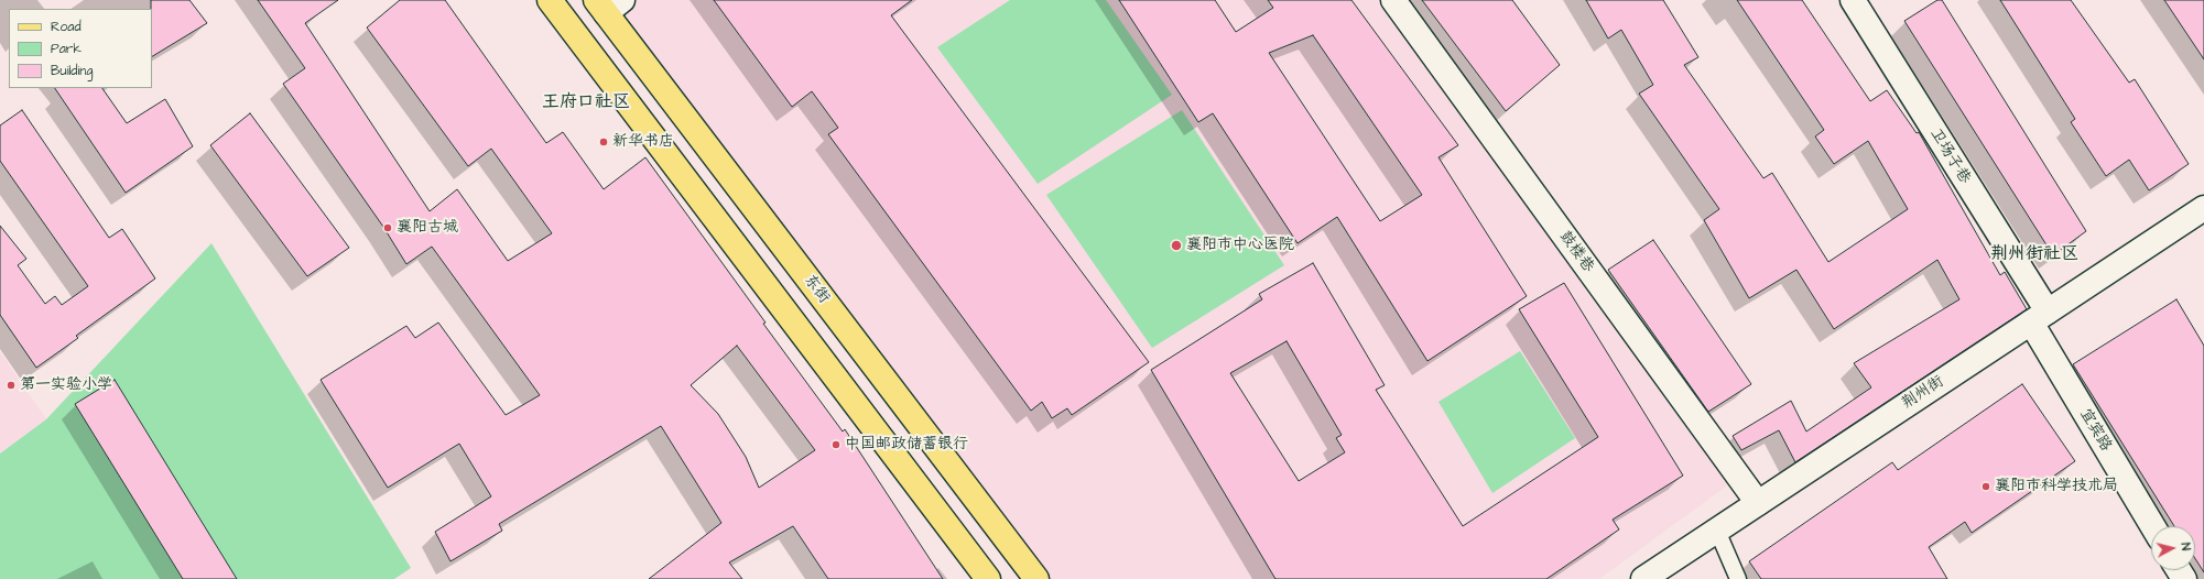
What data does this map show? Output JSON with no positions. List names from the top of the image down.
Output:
{
  "streets": {
    "main road": ["东街"],
    "street": [
      "卫场子巷",
      "鼓楼巷",
      "荆州街",
      "宜宾路"
    ]
  },
  "crossings": [
    ["卫场子巷", "荆州街"],
    ["卫场子巷", "宜宾路"],
    ["鼓楼巷", "荆州街"],
    ["荆州街", "宜宾路"]
  ],
  "districts": ["王府口社区", "荆州街社区"],
  "places": [
    "新华书店",
    "襄阳古城",
    "襄阳市中心医院",
    "第一实验小学",
    "中国邮政储蓄银行",
    "襄阳市科学技术局"
  ],
  "legend": ["Road", "Park", "Building"],
  "north": "right"
}
